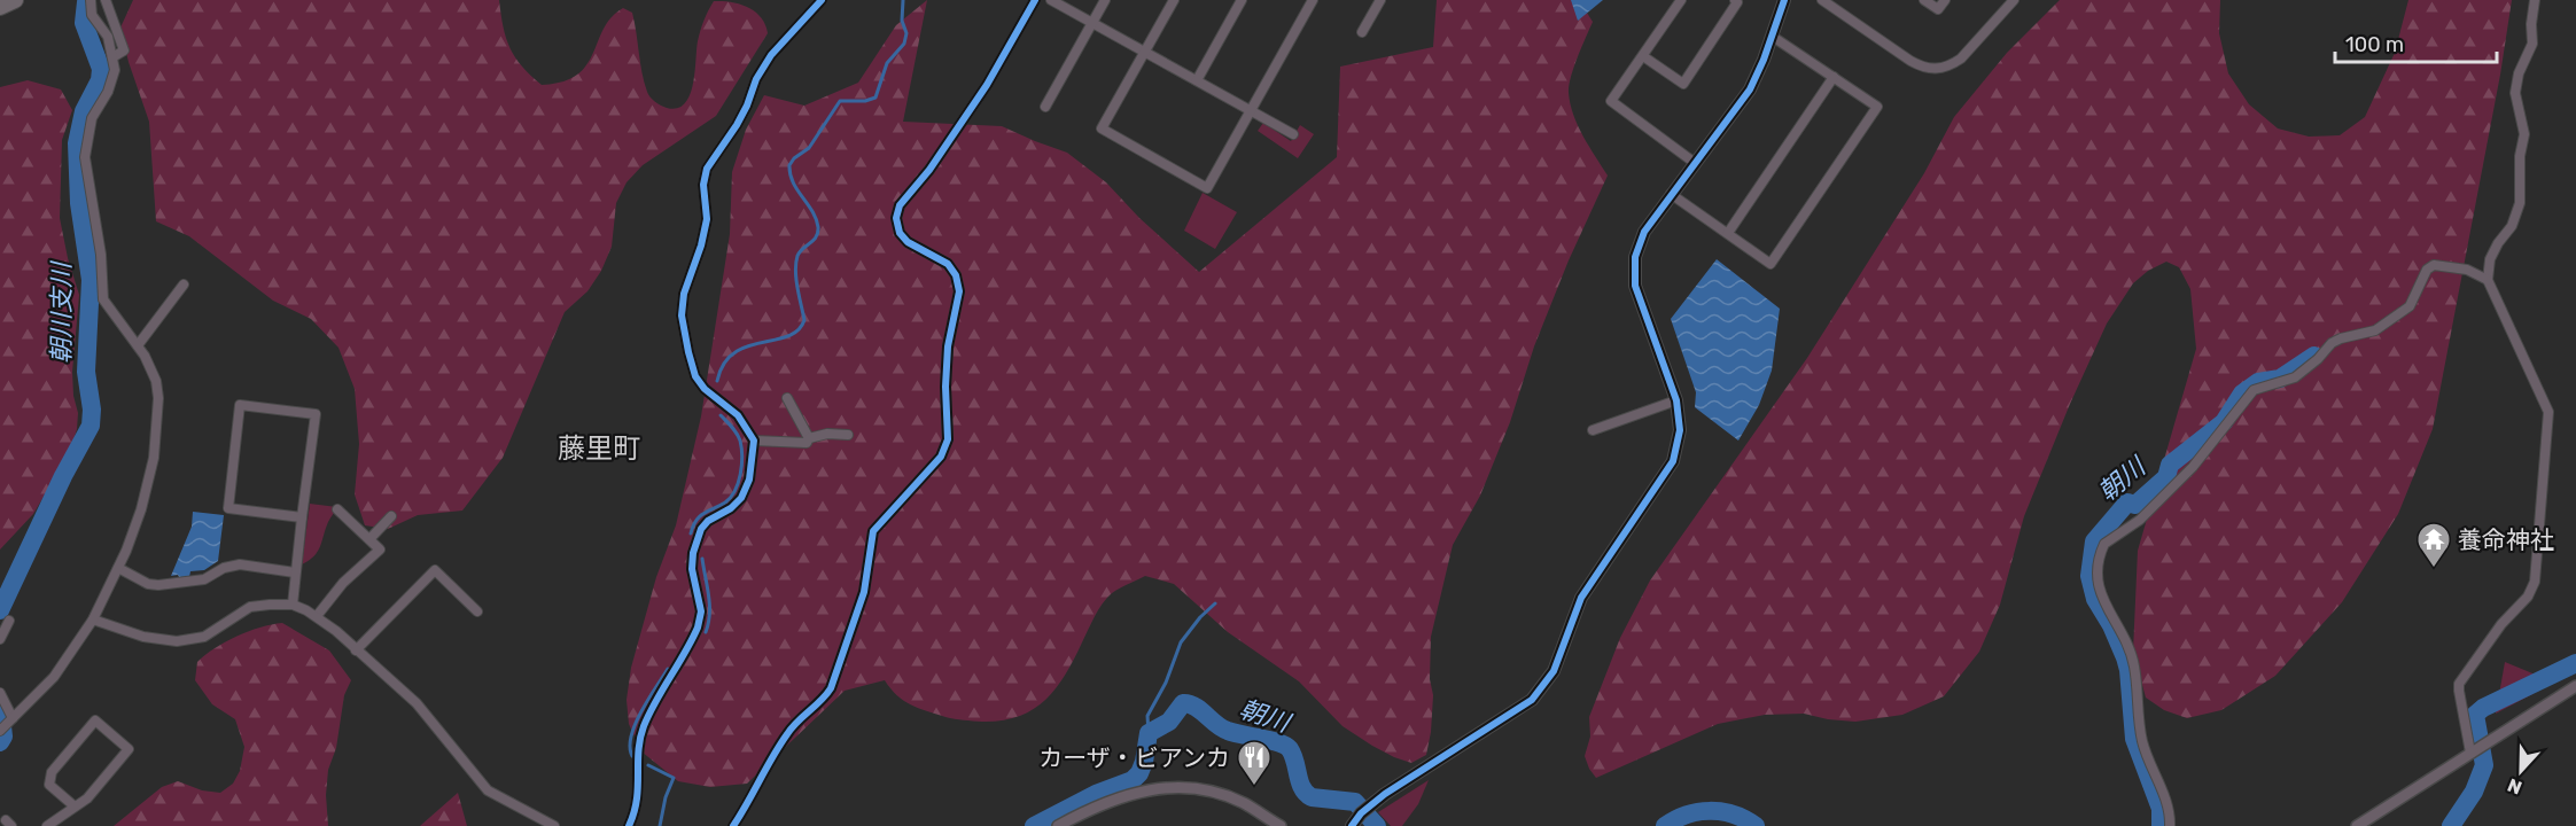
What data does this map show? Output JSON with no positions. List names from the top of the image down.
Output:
{
  "districts": ["藤里町"],
  "water": ["朝川支川", "朝川"],
  "places": {
    "temple": ["養命神社"],
    "restaurant": ["カーザ・ビアンカ"]
  },
  "scale_bar": "100 m",
  "north": "bottom"
}
